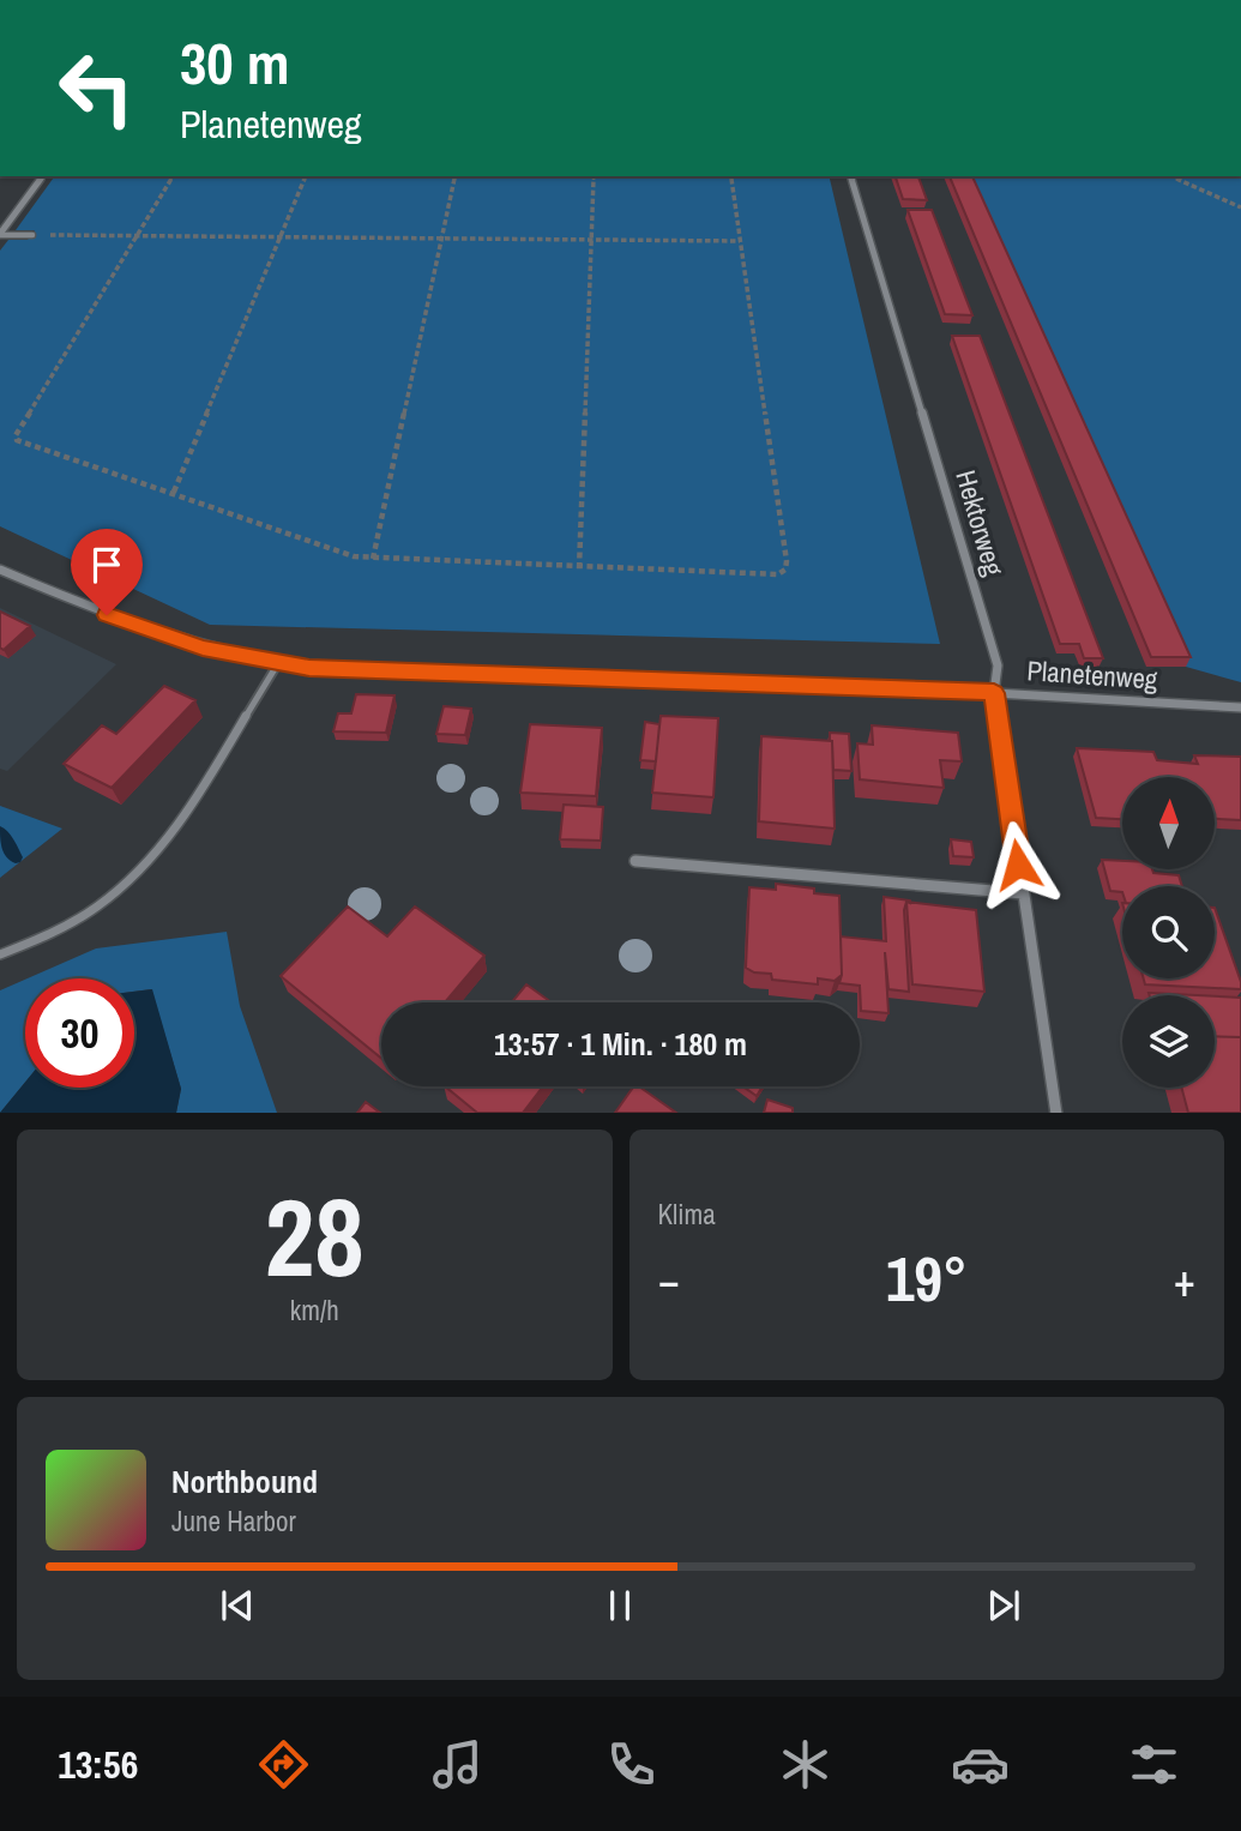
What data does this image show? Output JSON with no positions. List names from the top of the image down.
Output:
{
  "streets": {
    "street": ["Hektorweg", "Planetenweg"]
  },
  "crossings": [
    ["Hektorweg", "Planetenweg"]
  ],
  "north": "top",
  "page": {
    "turn": ["30 m", "Planetenweg"],
    "limit": "30",
    "trip": "13:57 · 1 Min. · 180 m",
    "tile": [
      ["28", "km/h"],
      "Klima"
    ],
    "heat": ["−", "19°", "+"],
    "song": ["Northbound", "June Harbor"],
    "tabs": "13:56"
  }
}
